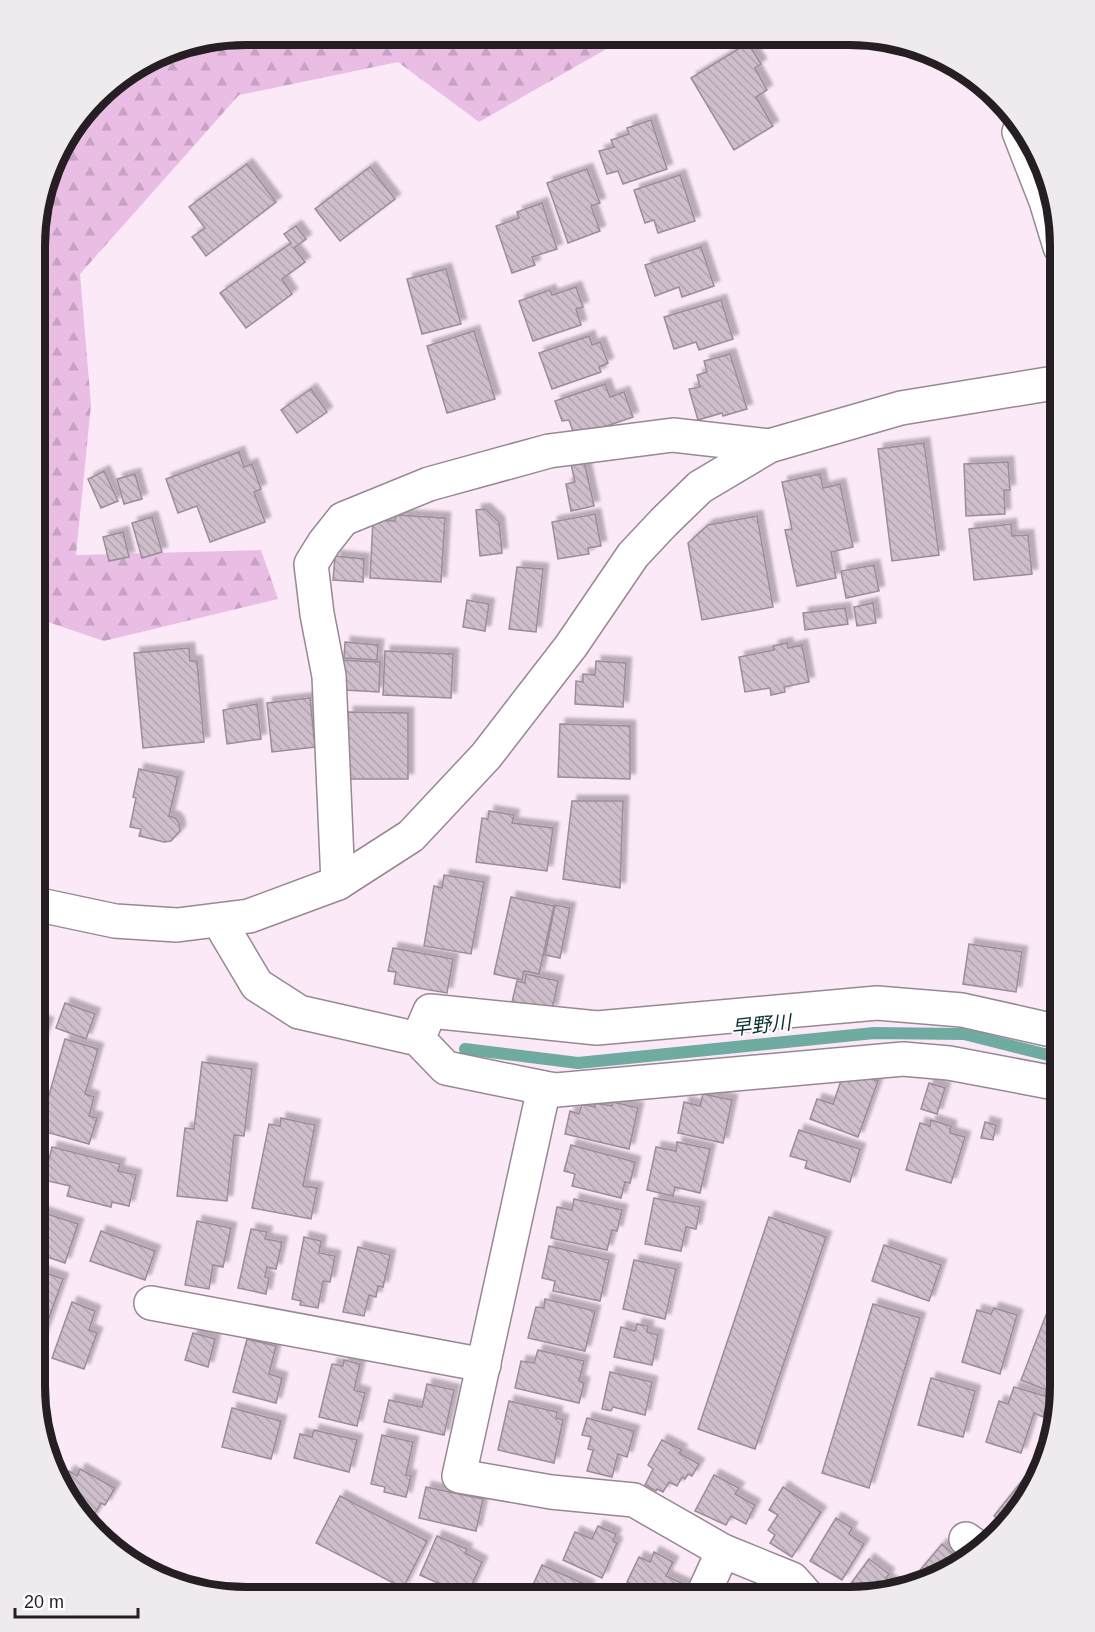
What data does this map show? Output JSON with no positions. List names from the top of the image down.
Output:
{
  "water": ["早野川"],
  "scale_bar": "20 m"
}
